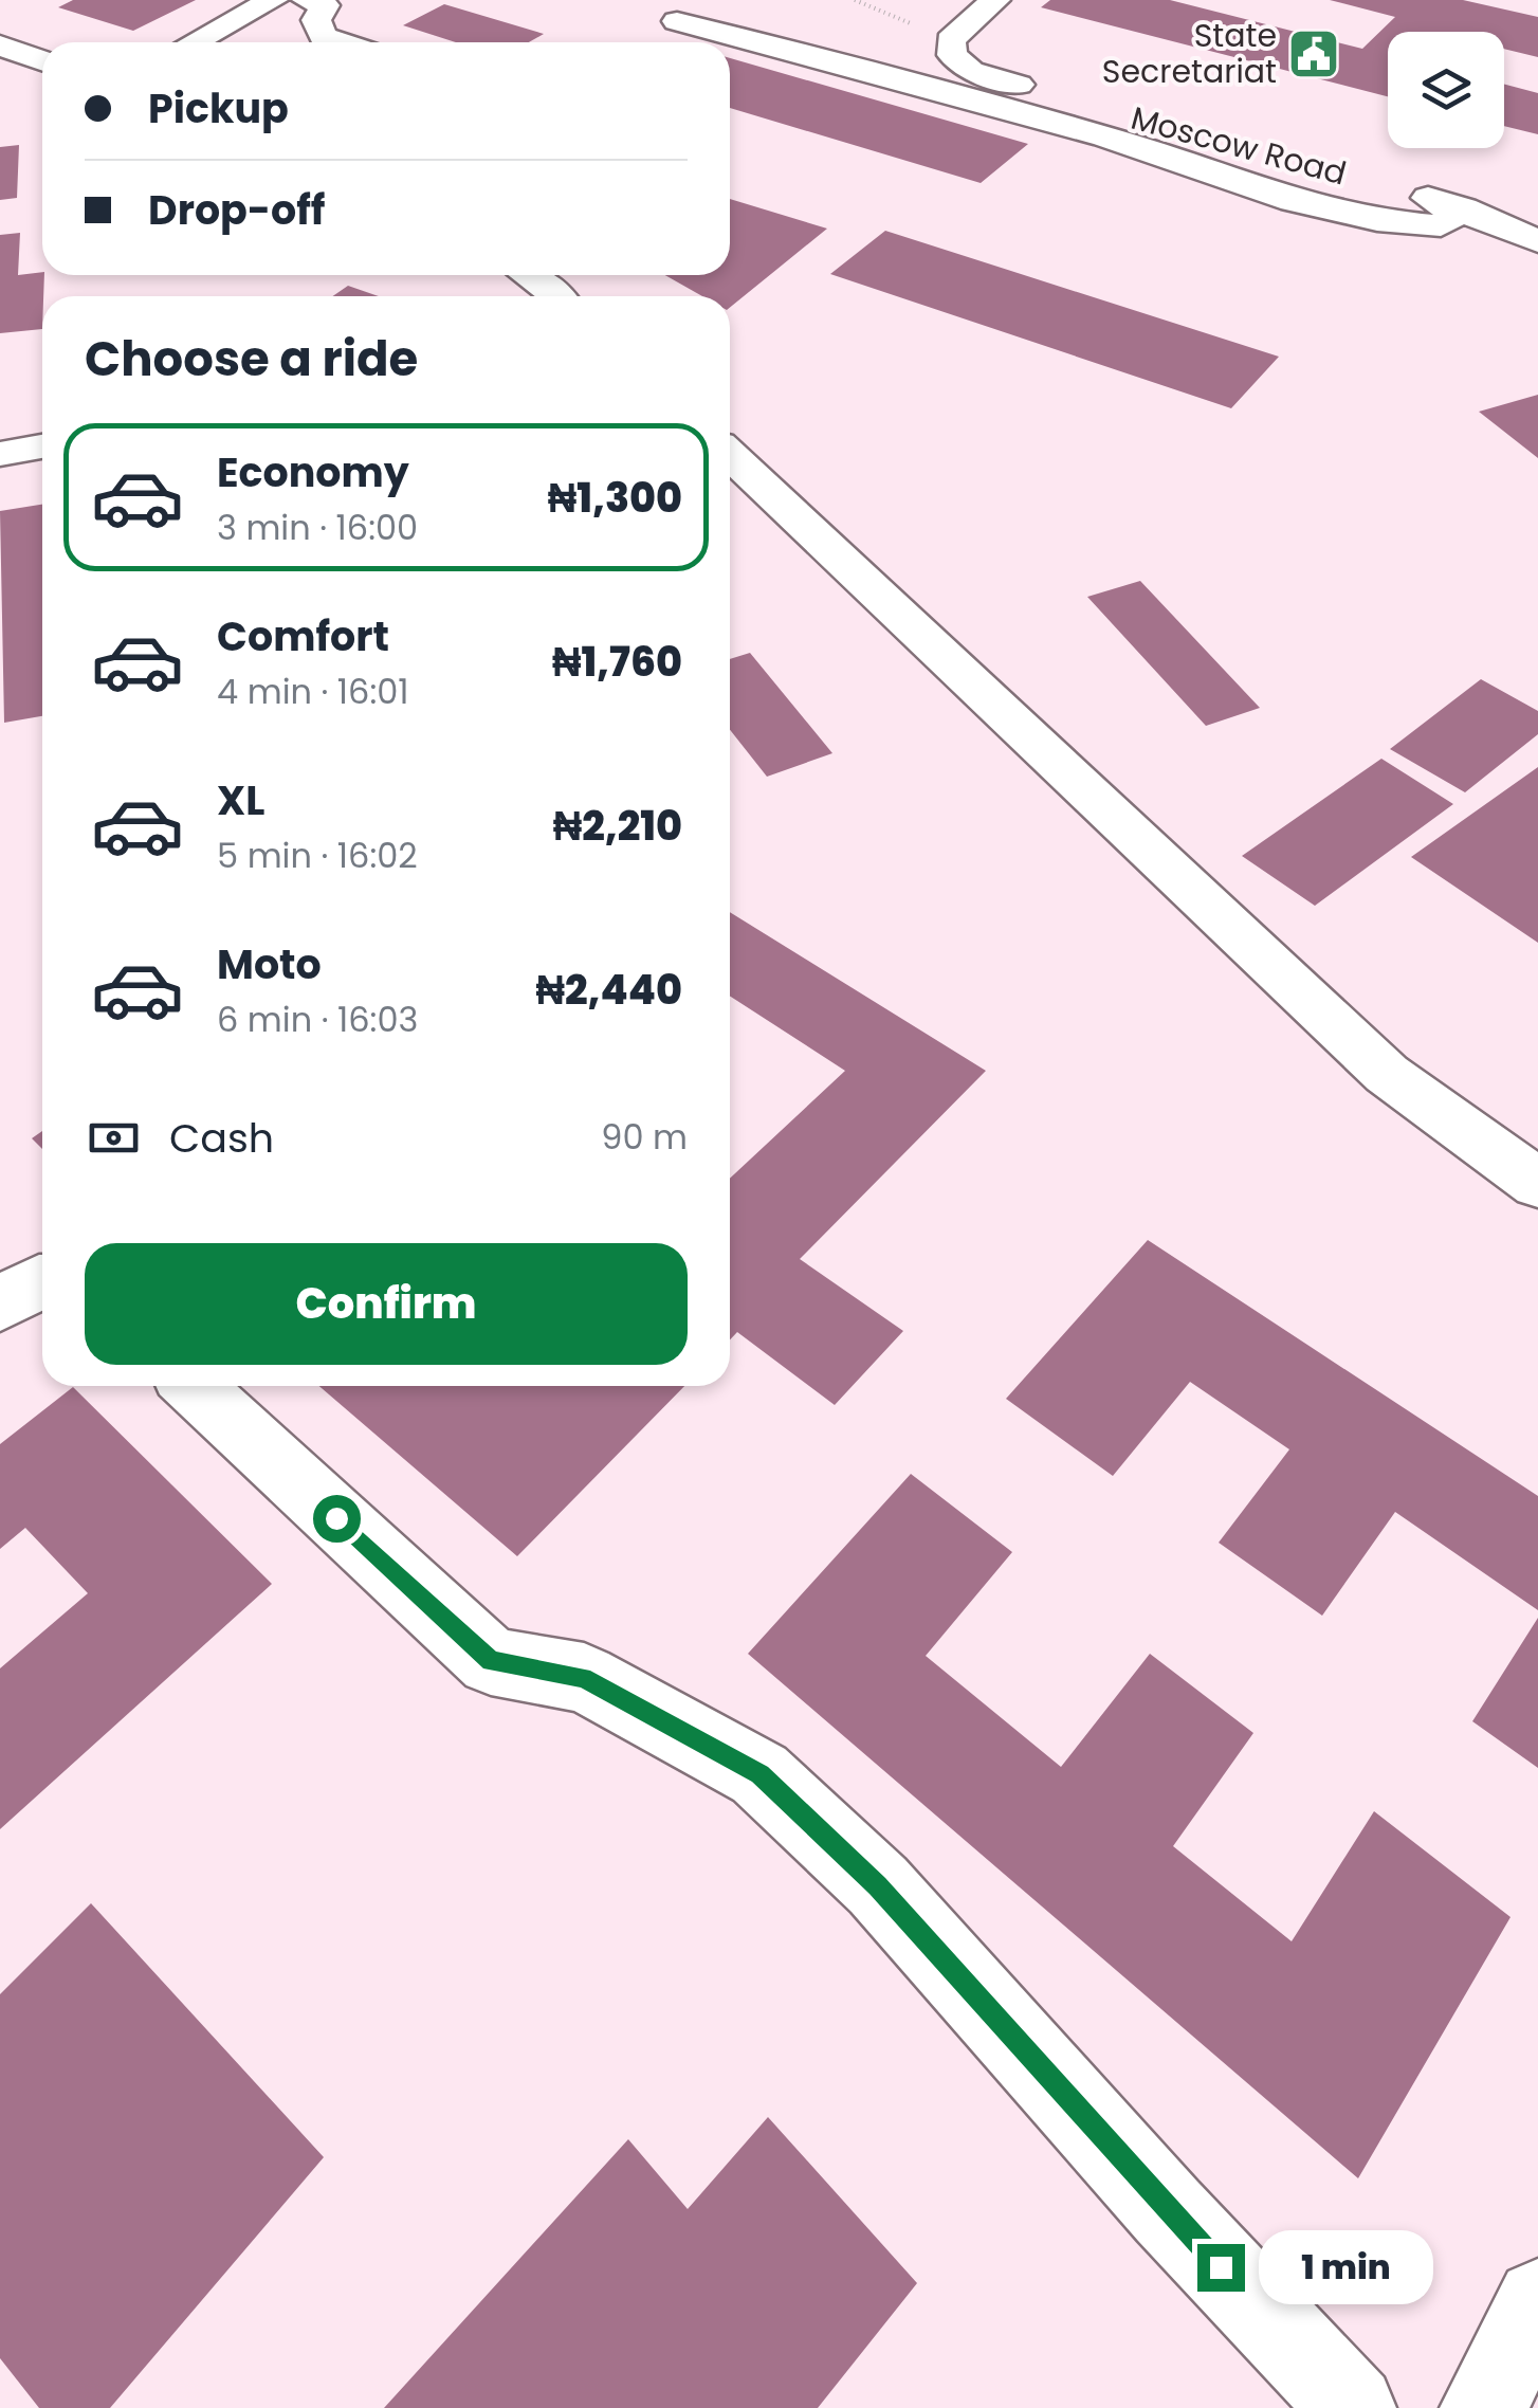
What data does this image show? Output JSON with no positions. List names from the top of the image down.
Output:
{
  "streets": {
    "street": ["Moscow Road"]
  },
  "places": {
    "public building": ["State Secretariat"]
  },
  "page": {
    "banner": ["Pickup", "Drop-off"],
    "heading": "Choose a ride",
    "list": [
      {
        "name": "Economy",
        "note": "3 min · 16:00",
        "value": "₦1,300"
      },
      {
        "name": "Comfort",
        "note": "4 min · 16:01",
        "value": "₦1,760"
      },
      {
        "name": "XL",
        "note": "5 min · 16:02",
        "value": "₦2,210"
      },
      {
        "name": "Moto",
        "note": "6 min · 16:03",
        "value": "₦2,440"
      }
    ],
    "pay": ["Cash", "90 m"],
    "buttons": "Confirm",
    "bubble": "1 min"
  }
}
